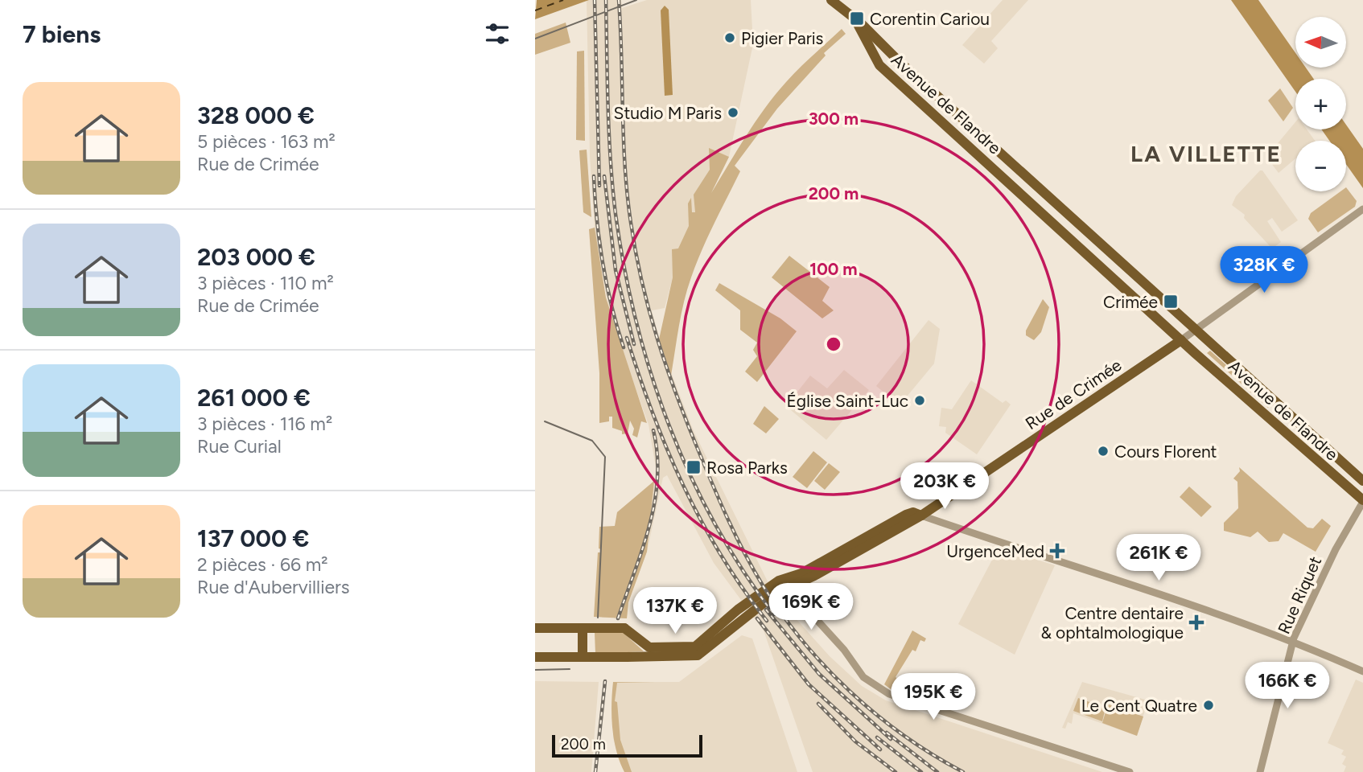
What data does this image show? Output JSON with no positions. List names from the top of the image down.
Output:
{
  "streets": {
    "main road": ["Avenue de Flandre", "Rue de Crimée"],
    "street": ["Rue Riquet"]
  },
  "crossings": [
    ["Avenue de Flandre", "Rue de Crimée"],
    ["Avenue de Flandre", "Rue Riquet"]
  ],
  "districts": ["LA VILLETTE"],
  "places": {
    "transit": ["Corentin Cariou", "Crimée", "Rosa Parks"],
    "other": [
      "Pigier Paris",
      "Studio M Paris",
      "Église Saint-Luc",
      "Cours Florent",
      "Le Cent Quatre"
    ],
    "health": ["UrgenceMed", "Centre dentaire & ophtalmologique"]
  },
  "scale_bar": "200 m",
  "north": "left",
  "page": {
    "heading": "7 biens",
    "map_buttons": ["+", "−"],
    "list": [
      {
        "name": "328 000 €",
        "note": "5 pièces · 163 m² · Rue de Crimée"
      },
      {
        "name": "203 000 €",
        "note": "3 pièces · 110 m² · Rue de Crimée"
      },
      {
        "name": "261 000 €",
        "note": "3 pièces · 116 m² · Rue Curial"
      },
      {
        "name": "137 000 €",
        "note": "2 pièces · 66 m² · Rue d'Aubervilliers"
      }
    ],
    "price": [
      "328K €",
      "203K €",
      "261K €",
      "169K €",
      "137K €",
      "166K €",
      "195K €"
    ],
    "scale": "200 m"
  },
  "rings": ["300 m", "200 m", "100 m"]
}
